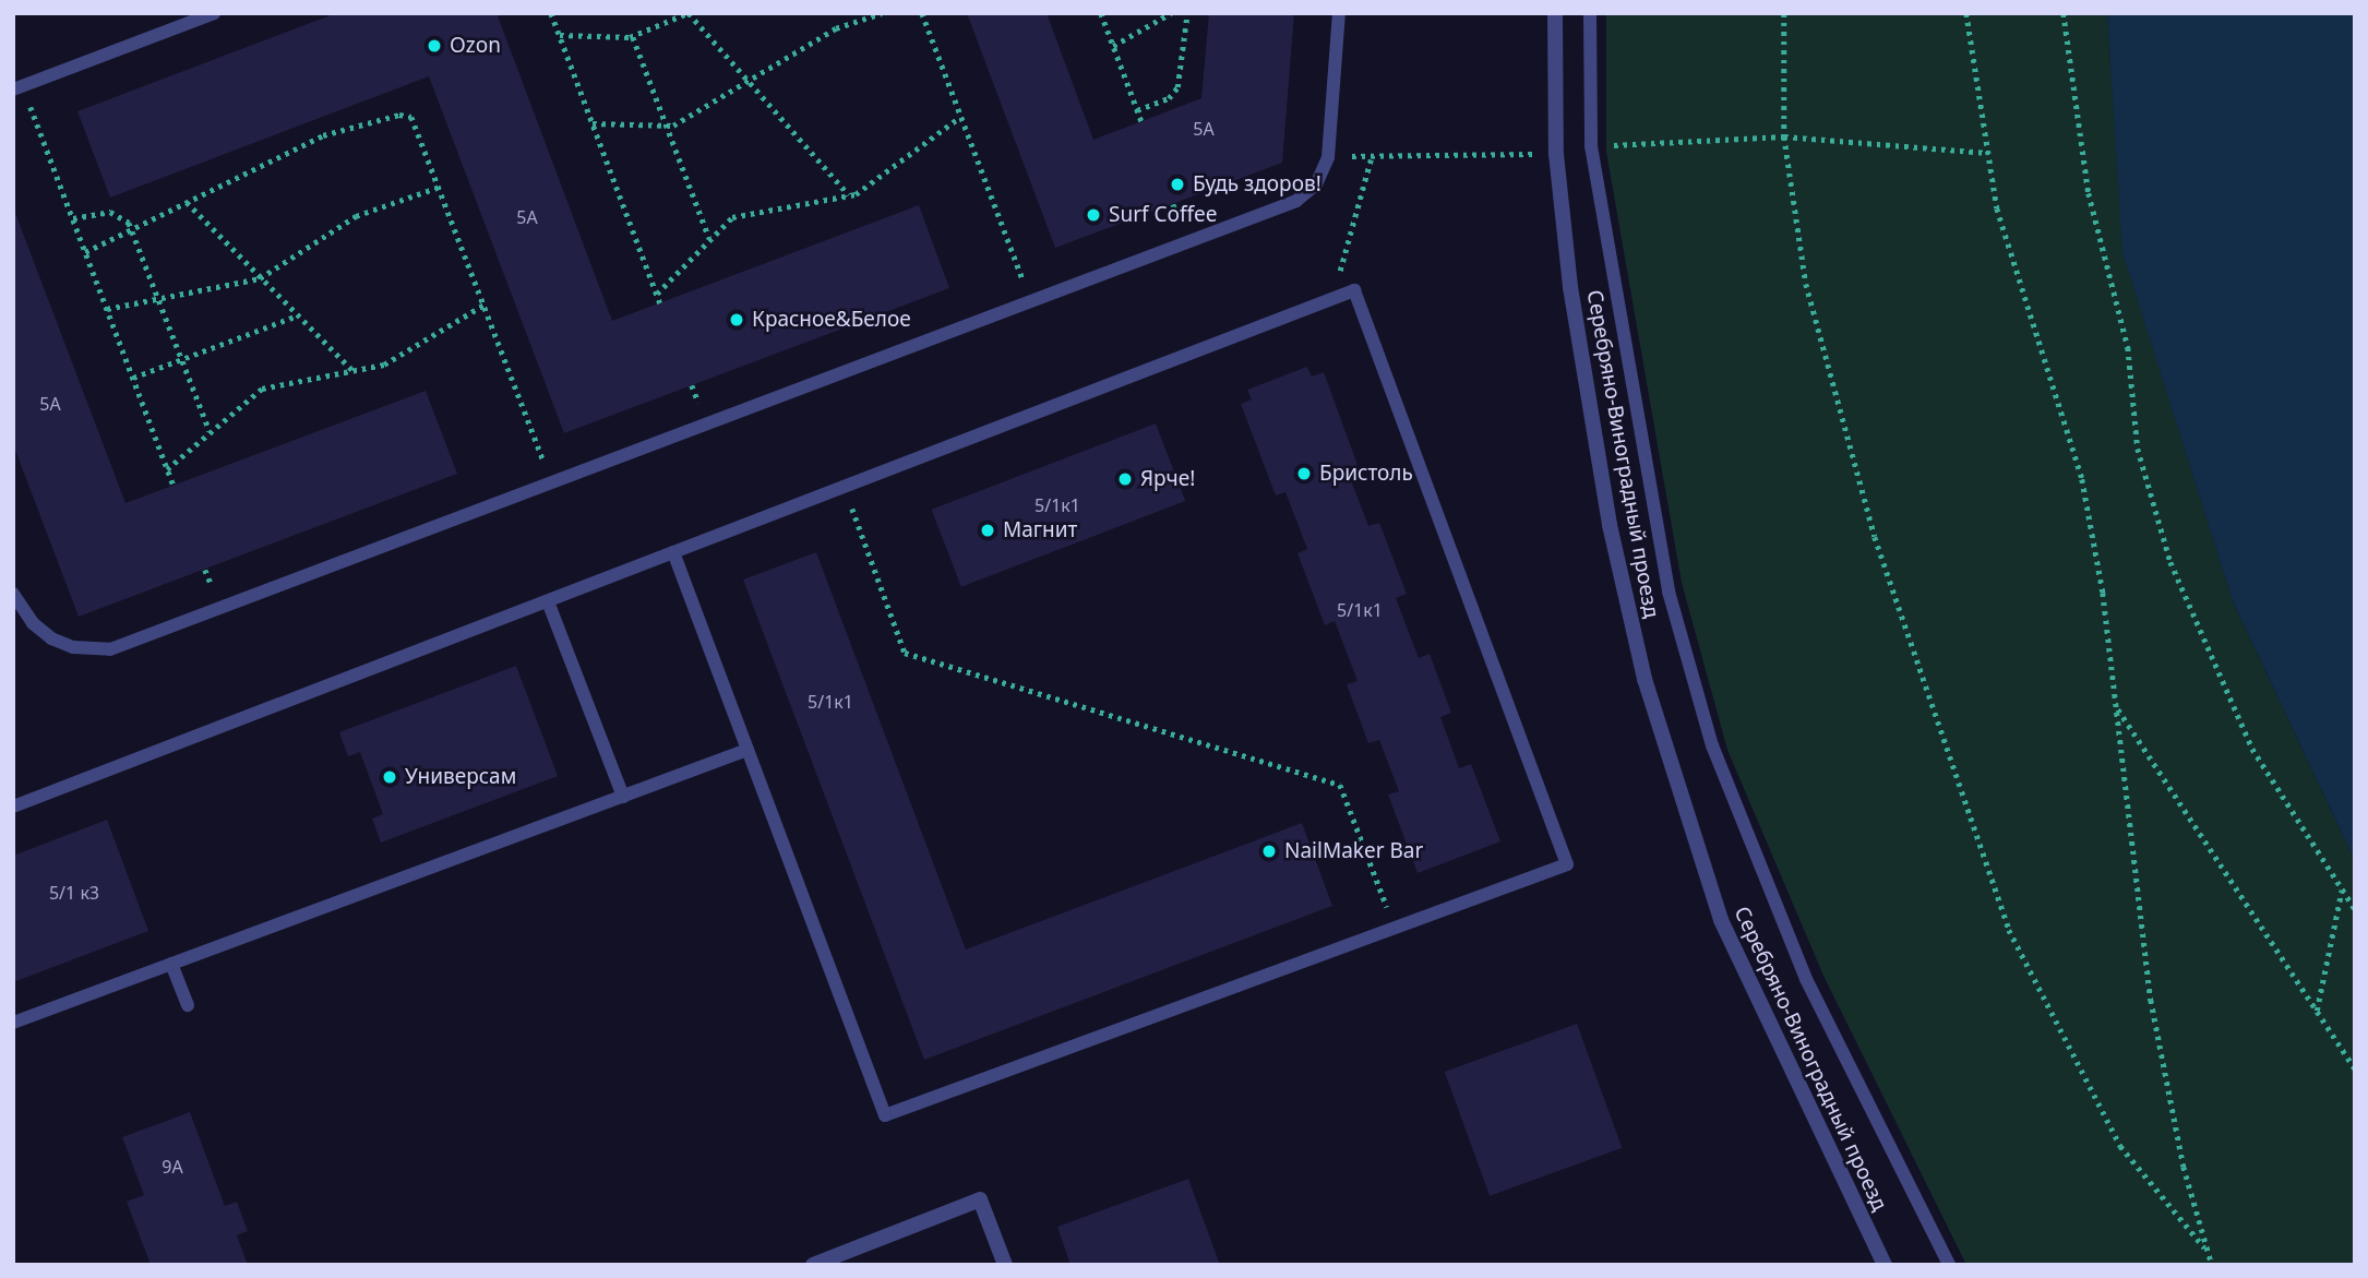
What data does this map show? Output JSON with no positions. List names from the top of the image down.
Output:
{
  "streets": {
    "street": ["Серебряно-Виноградный проезд"]
  },
  "places": [
    "Ozon",
    "Будь здоров!",
    "Surf Coffee",
    "Красное&Белое",
    "Бристоль",
    "Ярче!",
    "Магнит",
    "Универсам",
    "NailMaker Bar"
  ],
  "house_numbers": [
    "5А",
    "5А",
    "5А",
    "5/1к1",
    "5/1к1",
    "5/1к1",
    "5/1 к3",
    "9А"
  ]
}
